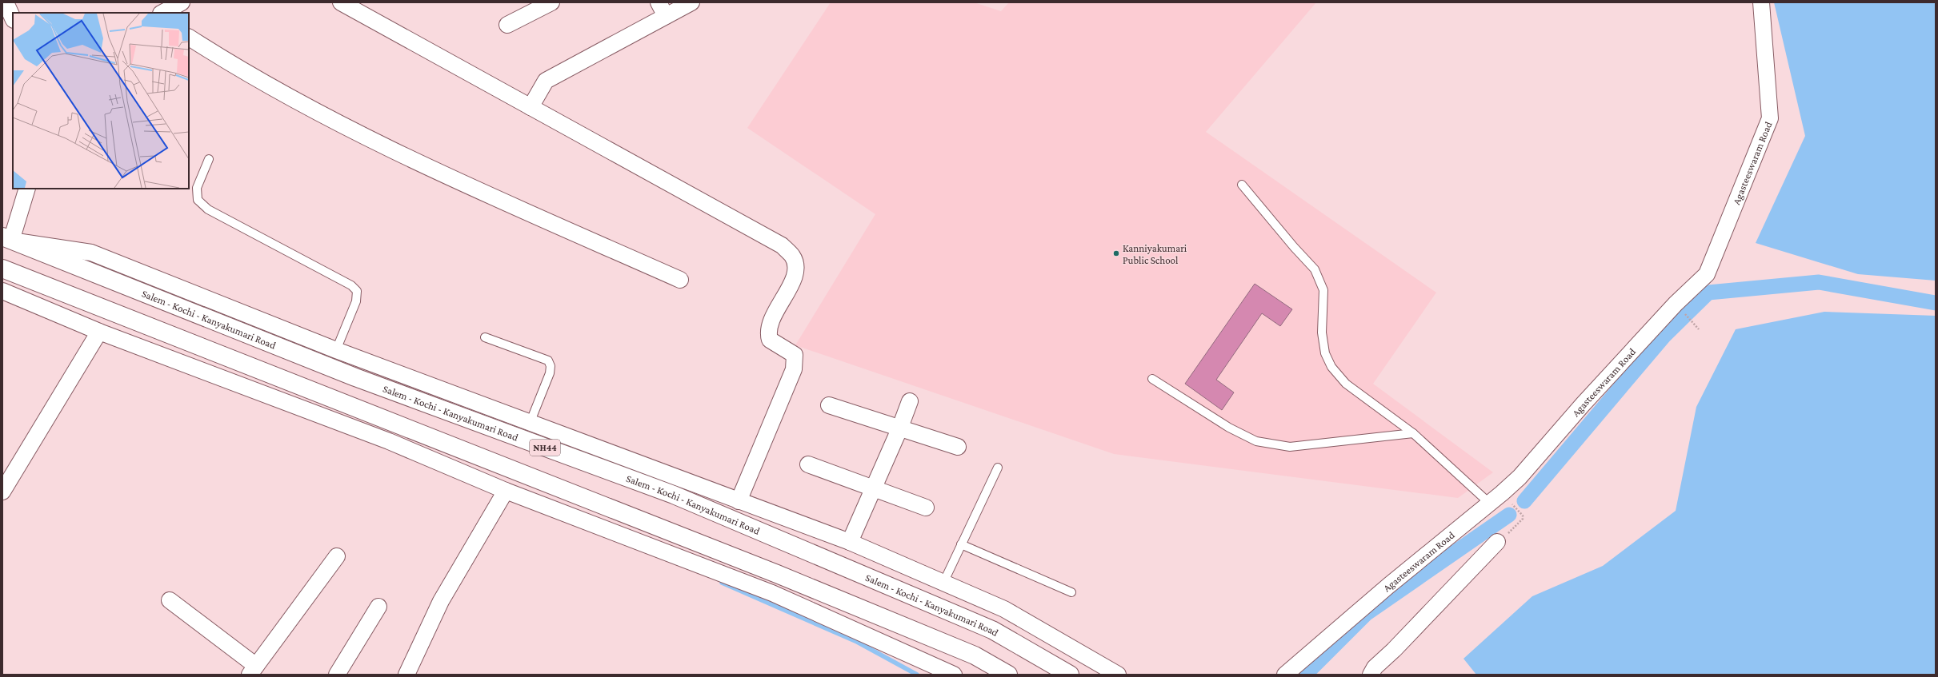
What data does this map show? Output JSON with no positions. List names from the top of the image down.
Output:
{
  "streets": {
    "highway": ["Salem - Kochi - Kanyakumari Road", "NH44"],
    "street": ["Agasteeswaram Road"]
  },
  "places": ["Kanniyakumari Public School"]
}
